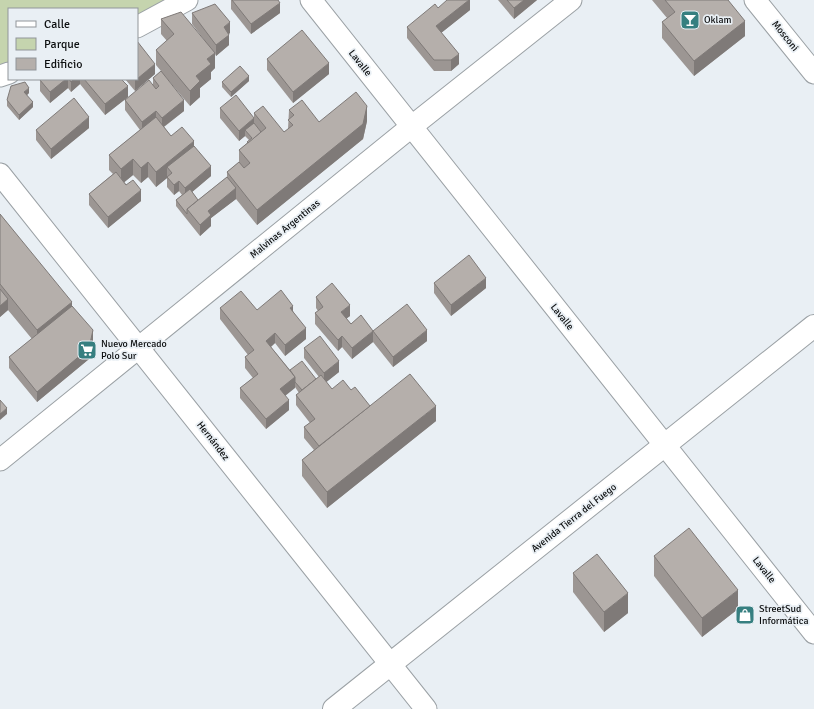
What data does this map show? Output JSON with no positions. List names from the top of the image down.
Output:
{
  "streets": {
    "street": [
      "Mosconi",
      "Lavalle",
      "Malvinas Argentinas",
      "Hernández",
      "Avenida Tierra del Fuego"
    ]
  },
  "crossings": [
    ["Lavalle", "Malvinas Argentinas"],
    ["Lavalle", "Avenida Tierra del Fuego"],
    ["Malvinas Argentinas", "Hernández"],
    ["Hernández", "Avenida Tierra del Fuego"]
  ],
  "places": {
    "bar": ["Oklam"],
    "supermarket": ["Nuevo Mercado Polo Sur"],
    "shop": ["StreetSud Informática"]
  },
  "legend": ["Calle", "Parque", "Edificio"]
}
